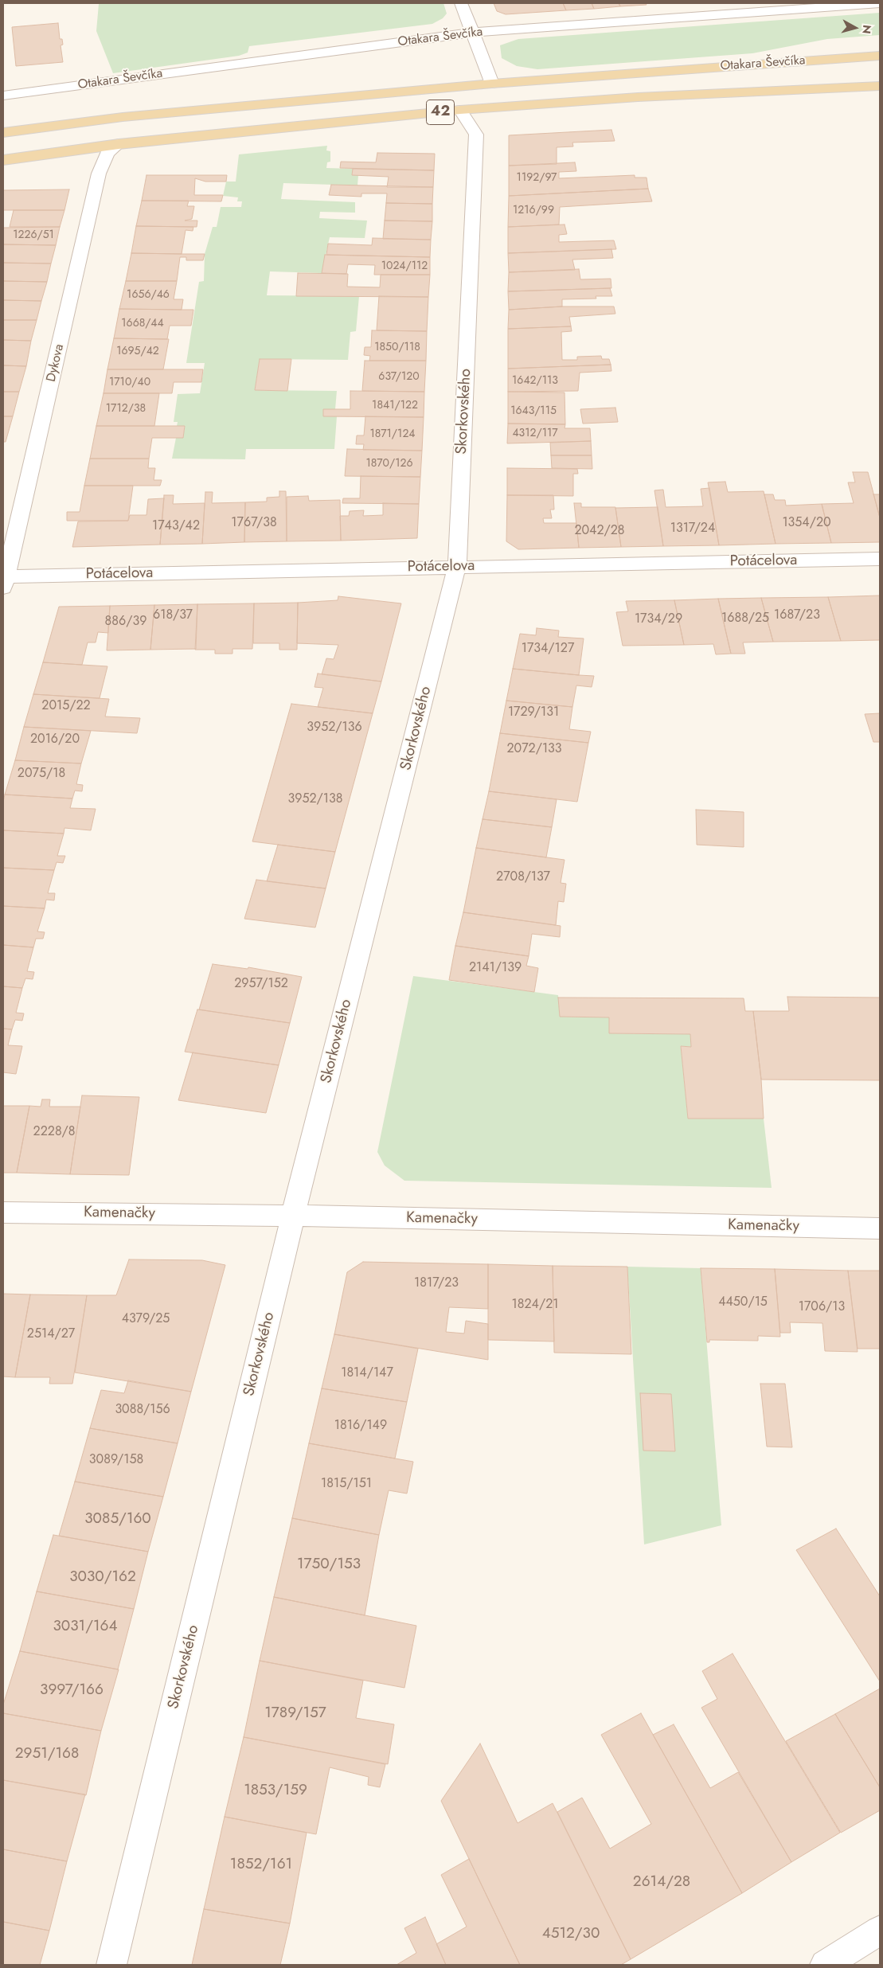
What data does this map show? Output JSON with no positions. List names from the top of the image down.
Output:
{
  "streets": {
    "main road": ["Otakara Ševčíka", "42"],
    "street": [
      "Dykova",
      "Skorkovského",
      "Potácelova",
      "Kamenačky"
    ]
  },
  "crossings": [
    ["Otakara Ševčíka", "Dykova"],
    ["Otakara Ševčíka", "Skorkovského"],
    ["Dykova", "Potácelova"],
    ["Skorkovského", "Potácelova"],
    ["Skorkovského", "Kamenačky"]
  ],
  "house_numbers": [
    "1192/97",
    "1216/99",
    "1226/51",
    "1024/112",
    "1656/46",
    "1668/44",
    "1850/118",
    "1695/42",
    "637/120",
    "1642/113",
    "1710/40",
    "1841/122",
    "1712/38",
    "1643/115",
    "4312/117",
    "1871/124",
    "1870/126",
    "1767/38",
    "1354/20",
    "1743/42",
    "1317/24",
    "2042/28",
    "618/37",
    "1687/23",
    "1688/25",
    "1734/29",
    "886/39",
    "1734/127",
    "2015/22",
    "1729/131",
    "3952/136",
    "2016/20",
    "2072/133",
    "2075/18",
    "3952/138",
    "2708/137",
    "2141/139",
    "2957/152",
    "2228/8",
    "1817/23",
    "4450/15",
    "1824/21",
    "1706/13",
    "4379/25",
    "2514/27",
    "1814/147",
    "3088/156",
    "1816/149",
    "3089/158",
    "1815/151",
    "3085/160",
    "1750/153",
    "3030/162",
    "3031/164",
    "3997/166",
    "1789/157",
    "2951/168",
    "1853/159",
    "1852/161",
    "2614/28",
    "4512/30"
  ],
  "north": "right"
}
